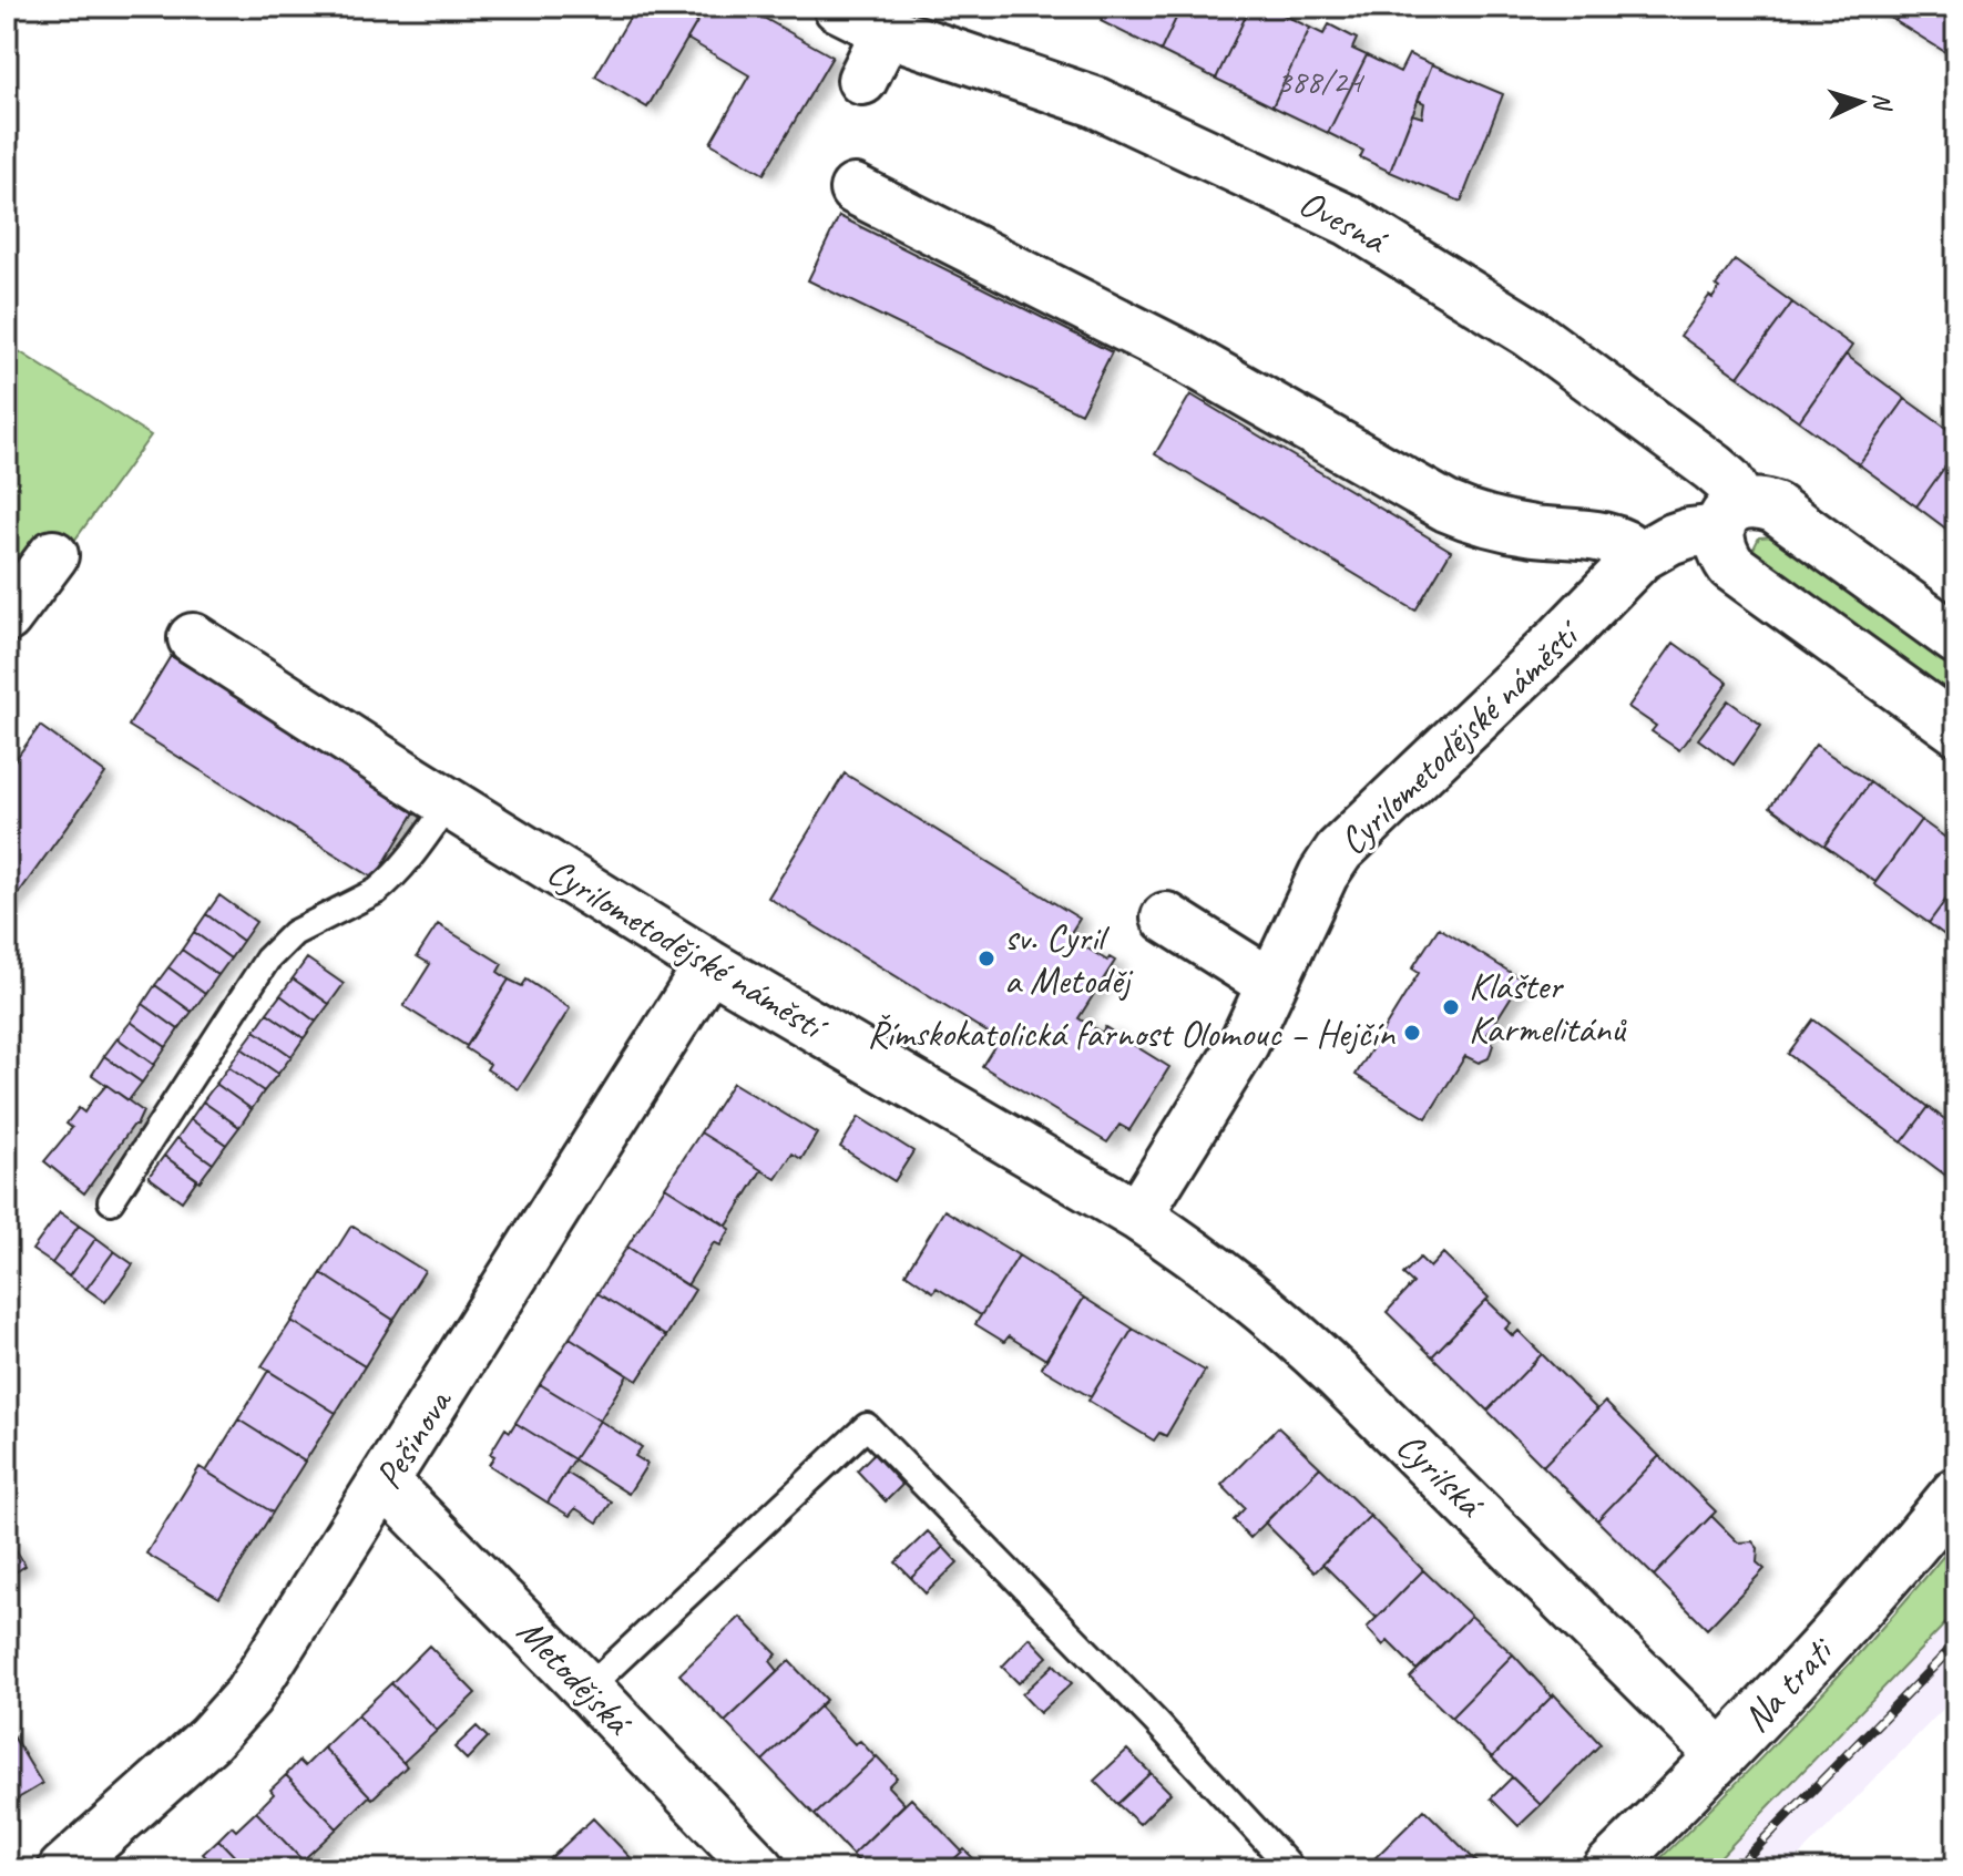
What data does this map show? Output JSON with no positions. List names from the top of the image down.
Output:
{
  "streets": {
    "street": [
      "Ovesná",
      "Cyrilometodějské náměstí",
      "Pešinova",
      "Cyrilská",
      "Metodějská",
      "Na trati"
    ]
  },
  "crossings": [
    ["Cyrilometodějské náměstí", "Pešinova"],
    ["Cyrilometodějské náměstí", "Cyrilská"],
    ["Pešinova", "Metodějská"],
    ["Cyrilská", "Na trati"]
  ],
  "places": ["sv. Cyril a Metoděj", "Klášter Karmelitánů", "Římskokatolická farnost Olomouc – Hejčín"],
  "house_numbers": ["388/24"],
  "north": "right"
}
